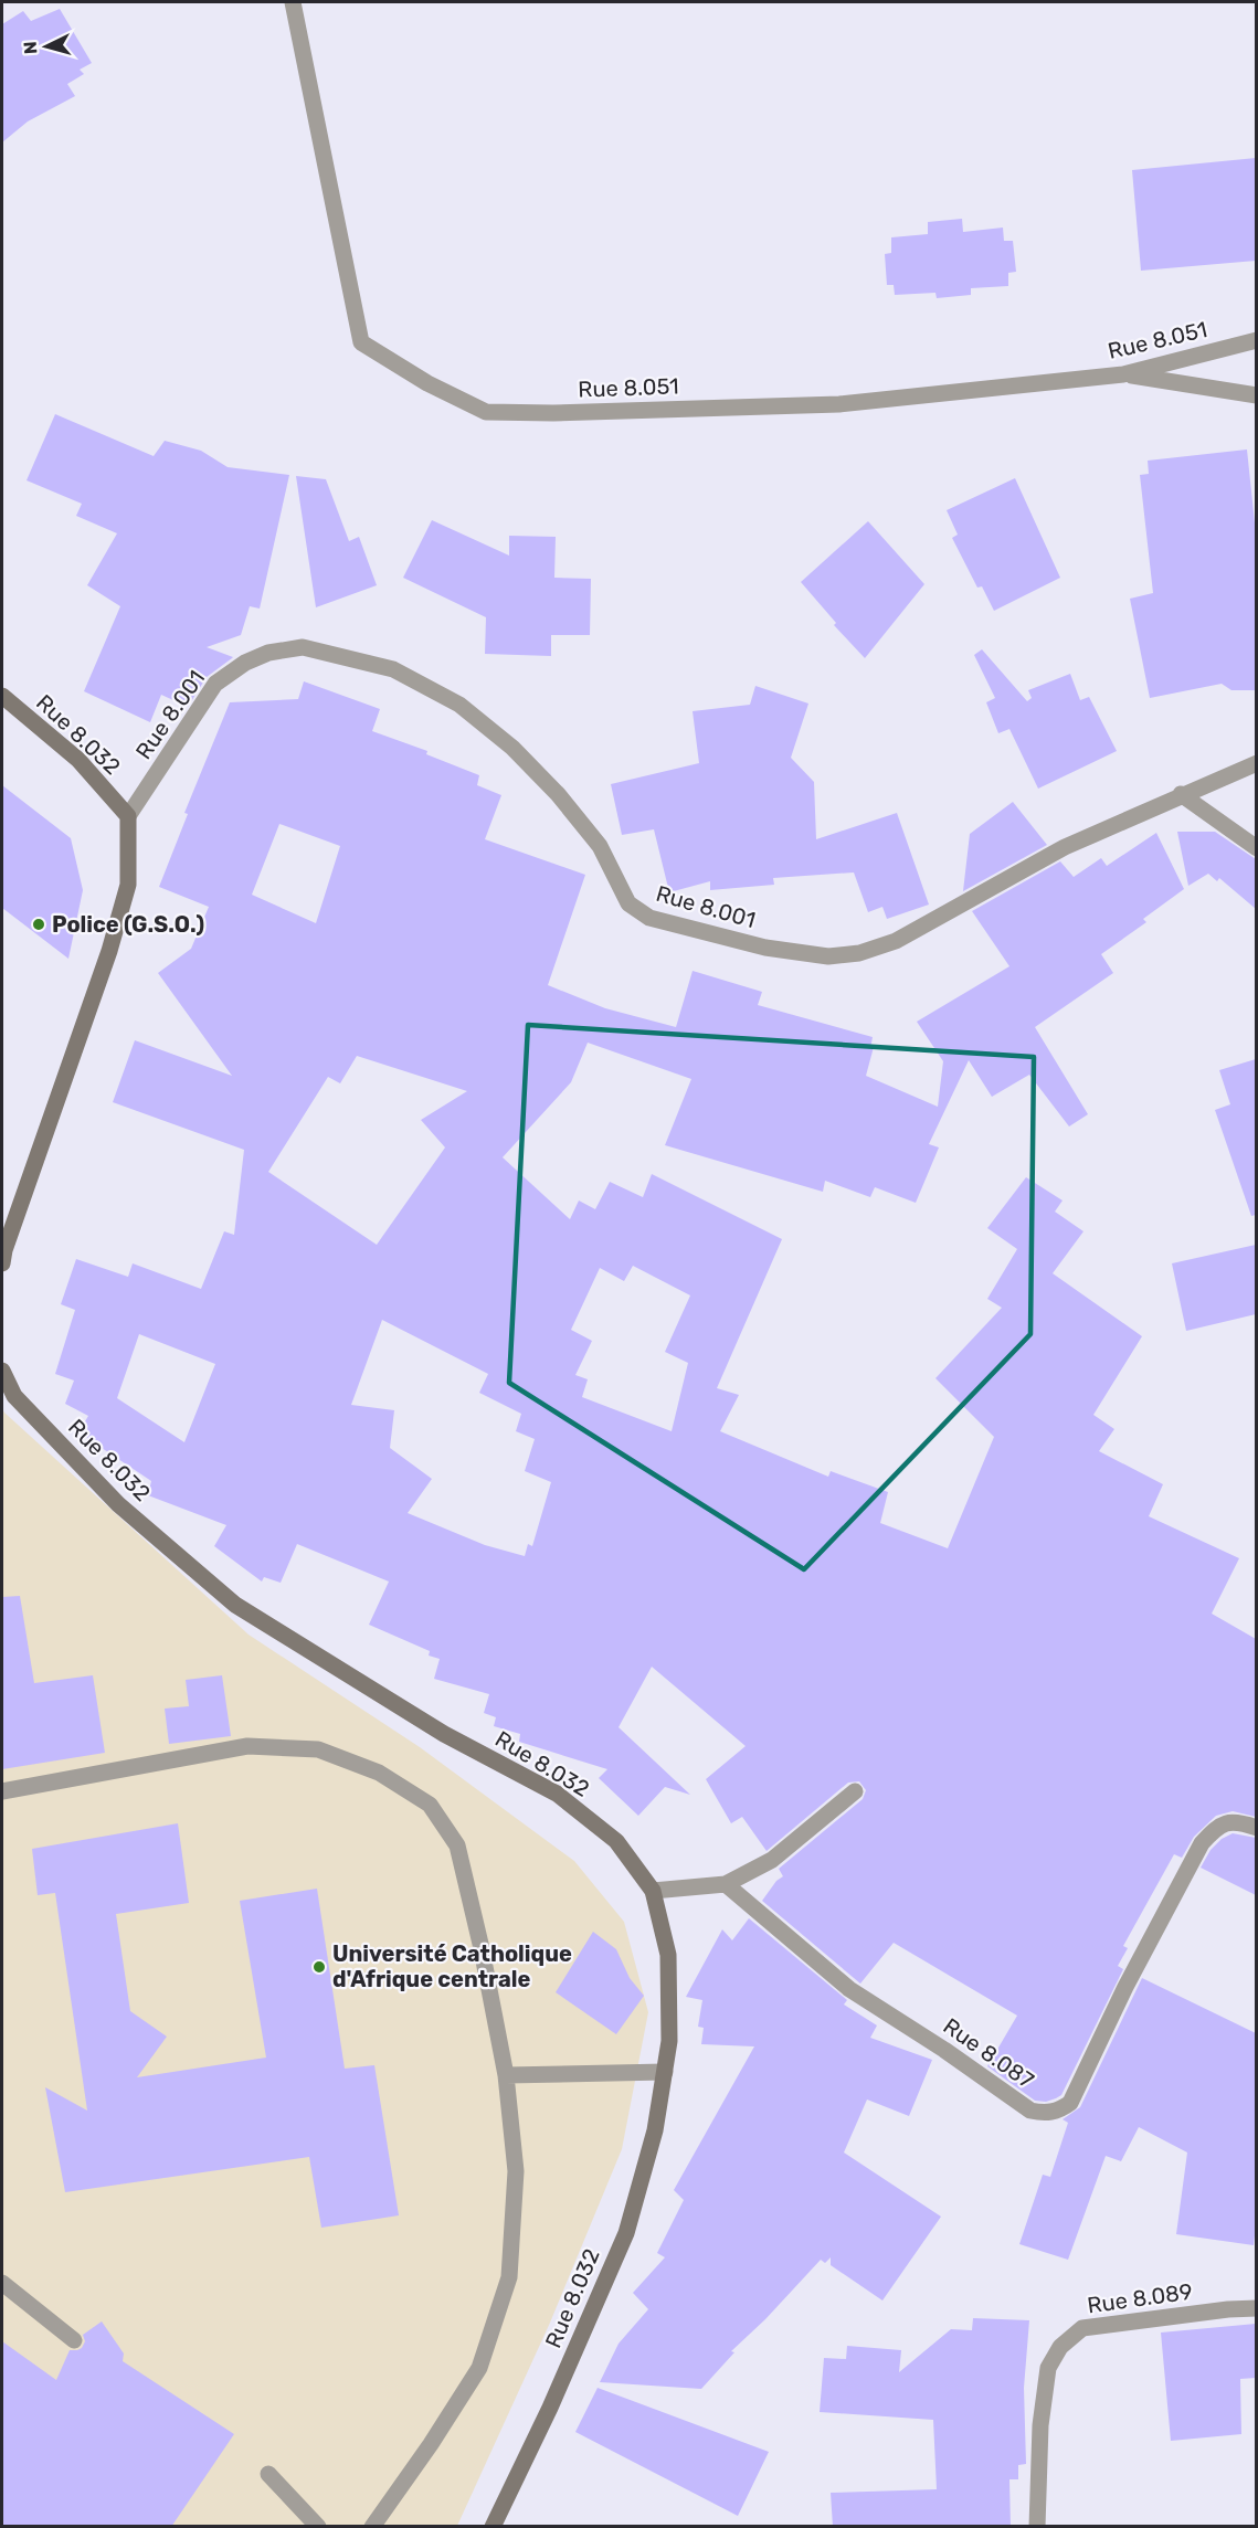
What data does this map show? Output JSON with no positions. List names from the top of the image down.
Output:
{
  "streets": {
    "street": [
      "Rue 8.051",
      "Rue 8.001",
      "Rue 8.032",
      "Rue 8.087",
      "Rue 8.089"
    ]
  },
  "crossings": [
    ["Rue 8.001", "Rue 8.032"]
  ],
  "places": ["Police (G.S.O.)", "Université Catholique d'Afrique centrale"],
  "north": "left"
}
